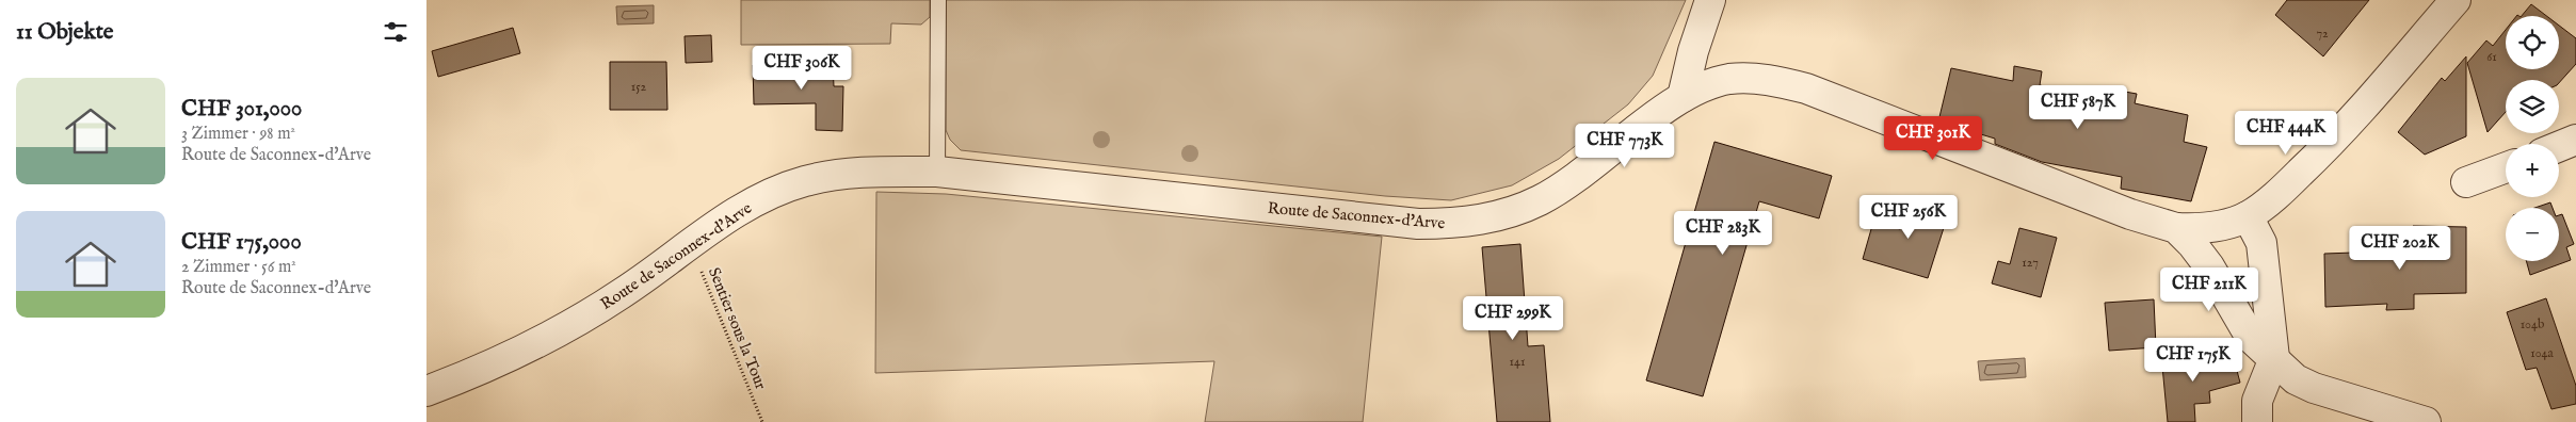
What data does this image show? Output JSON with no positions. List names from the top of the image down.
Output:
{
  "streets": {
    "street": ["Route de Saconnex-d'Arve"],
    "path": ["Sentier sous la Tour"]
  },
  "crossings": [
    ["Route de Saconnex-d'Arve", "Sentier sous la Tour"]
  ],
  "house_numbers": [
    "72",
    "61",
    "152",
    "127",
    "104b",
    "104a",
    "141"
  ],
  "page": {
    "heading": "11 Objekte",
    "map_buttons": ["+", "−"],
    "price": [
      "CHF 306K",
      "CHF 587K",
      "CHF 444K",
      "CHF 301K",
      "CHF 773K",
      "CHF 256K",
      "CHF 283K",
      "CHF 202K",
      "CHF 211K",
      "CHF 299K",
      "CHF 175K"
    ],
    "list": [
      {
        "name": "CHF 301,000",
        "note": "3 Zimmer · 98 m² · Route de Saconnex-d'Arve"
      },
      {
        "name": "CHF 175,000",
        "note": "2 Zimmer · 56 m² · Route de Saconnex-d'Arve"
      }
    ]
  }
}
